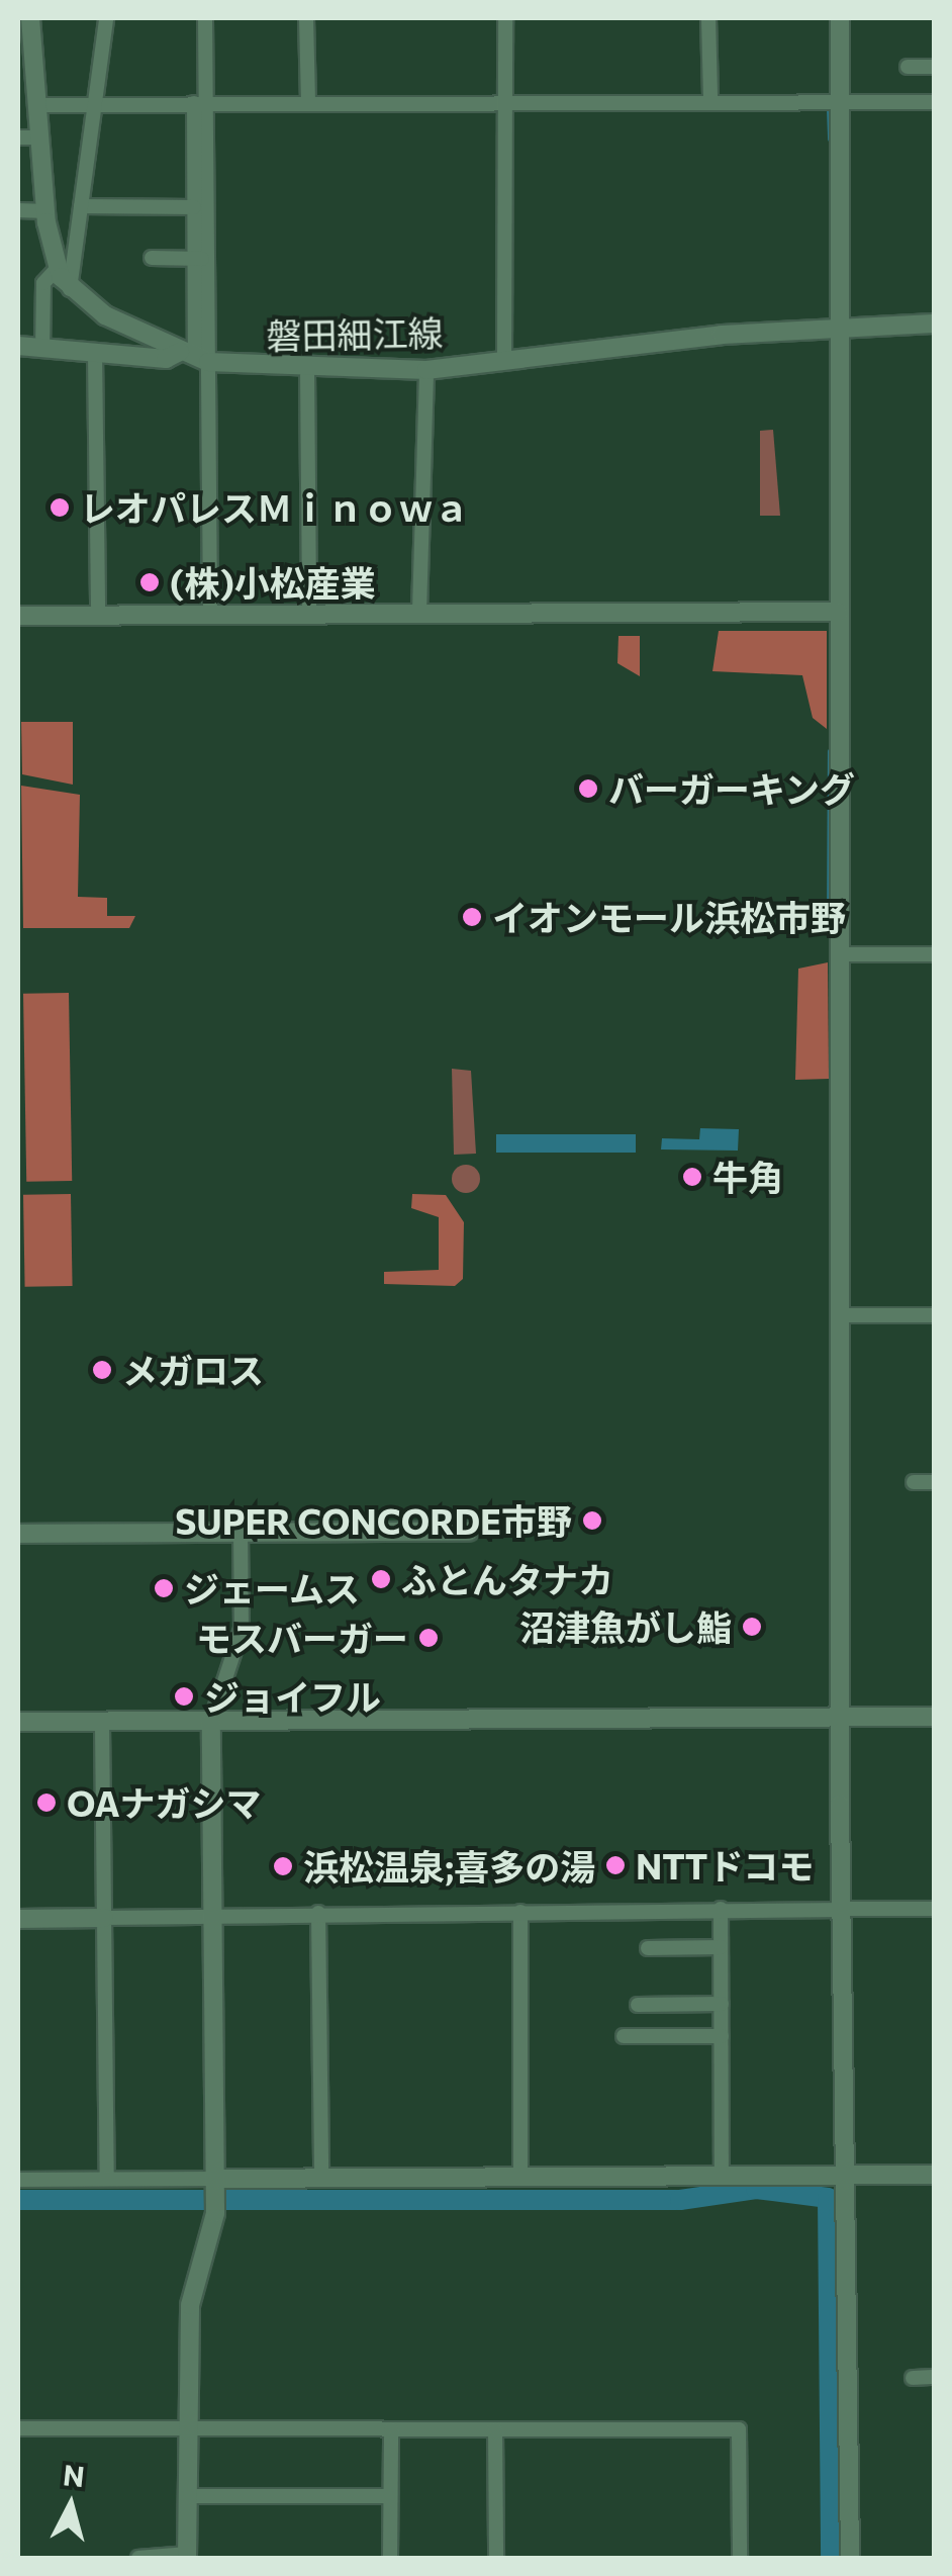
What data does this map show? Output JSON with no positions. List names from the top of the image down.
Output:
{
  "streets": {
    "street": ["磐田細江線"]
  },
  "places": [
    "レオパレスＭｉｎｏｗａ",
    "(株)小松産業",
    "バーガーキング",
    "イオンモール浜松市野",
    "牛角",
    "メガロス",
    "SUPER CONCORDE市野",
    "ふとんタナカ",
    "ジェームス",
    "沼津魚がし鮨",
    "モスバーガー",
    "ジョイフル",
    "OAナガシマ",
    "NTTドコモ",
    "浜松温泉;喜多の湯"
  ],
  "north": "top"
}
